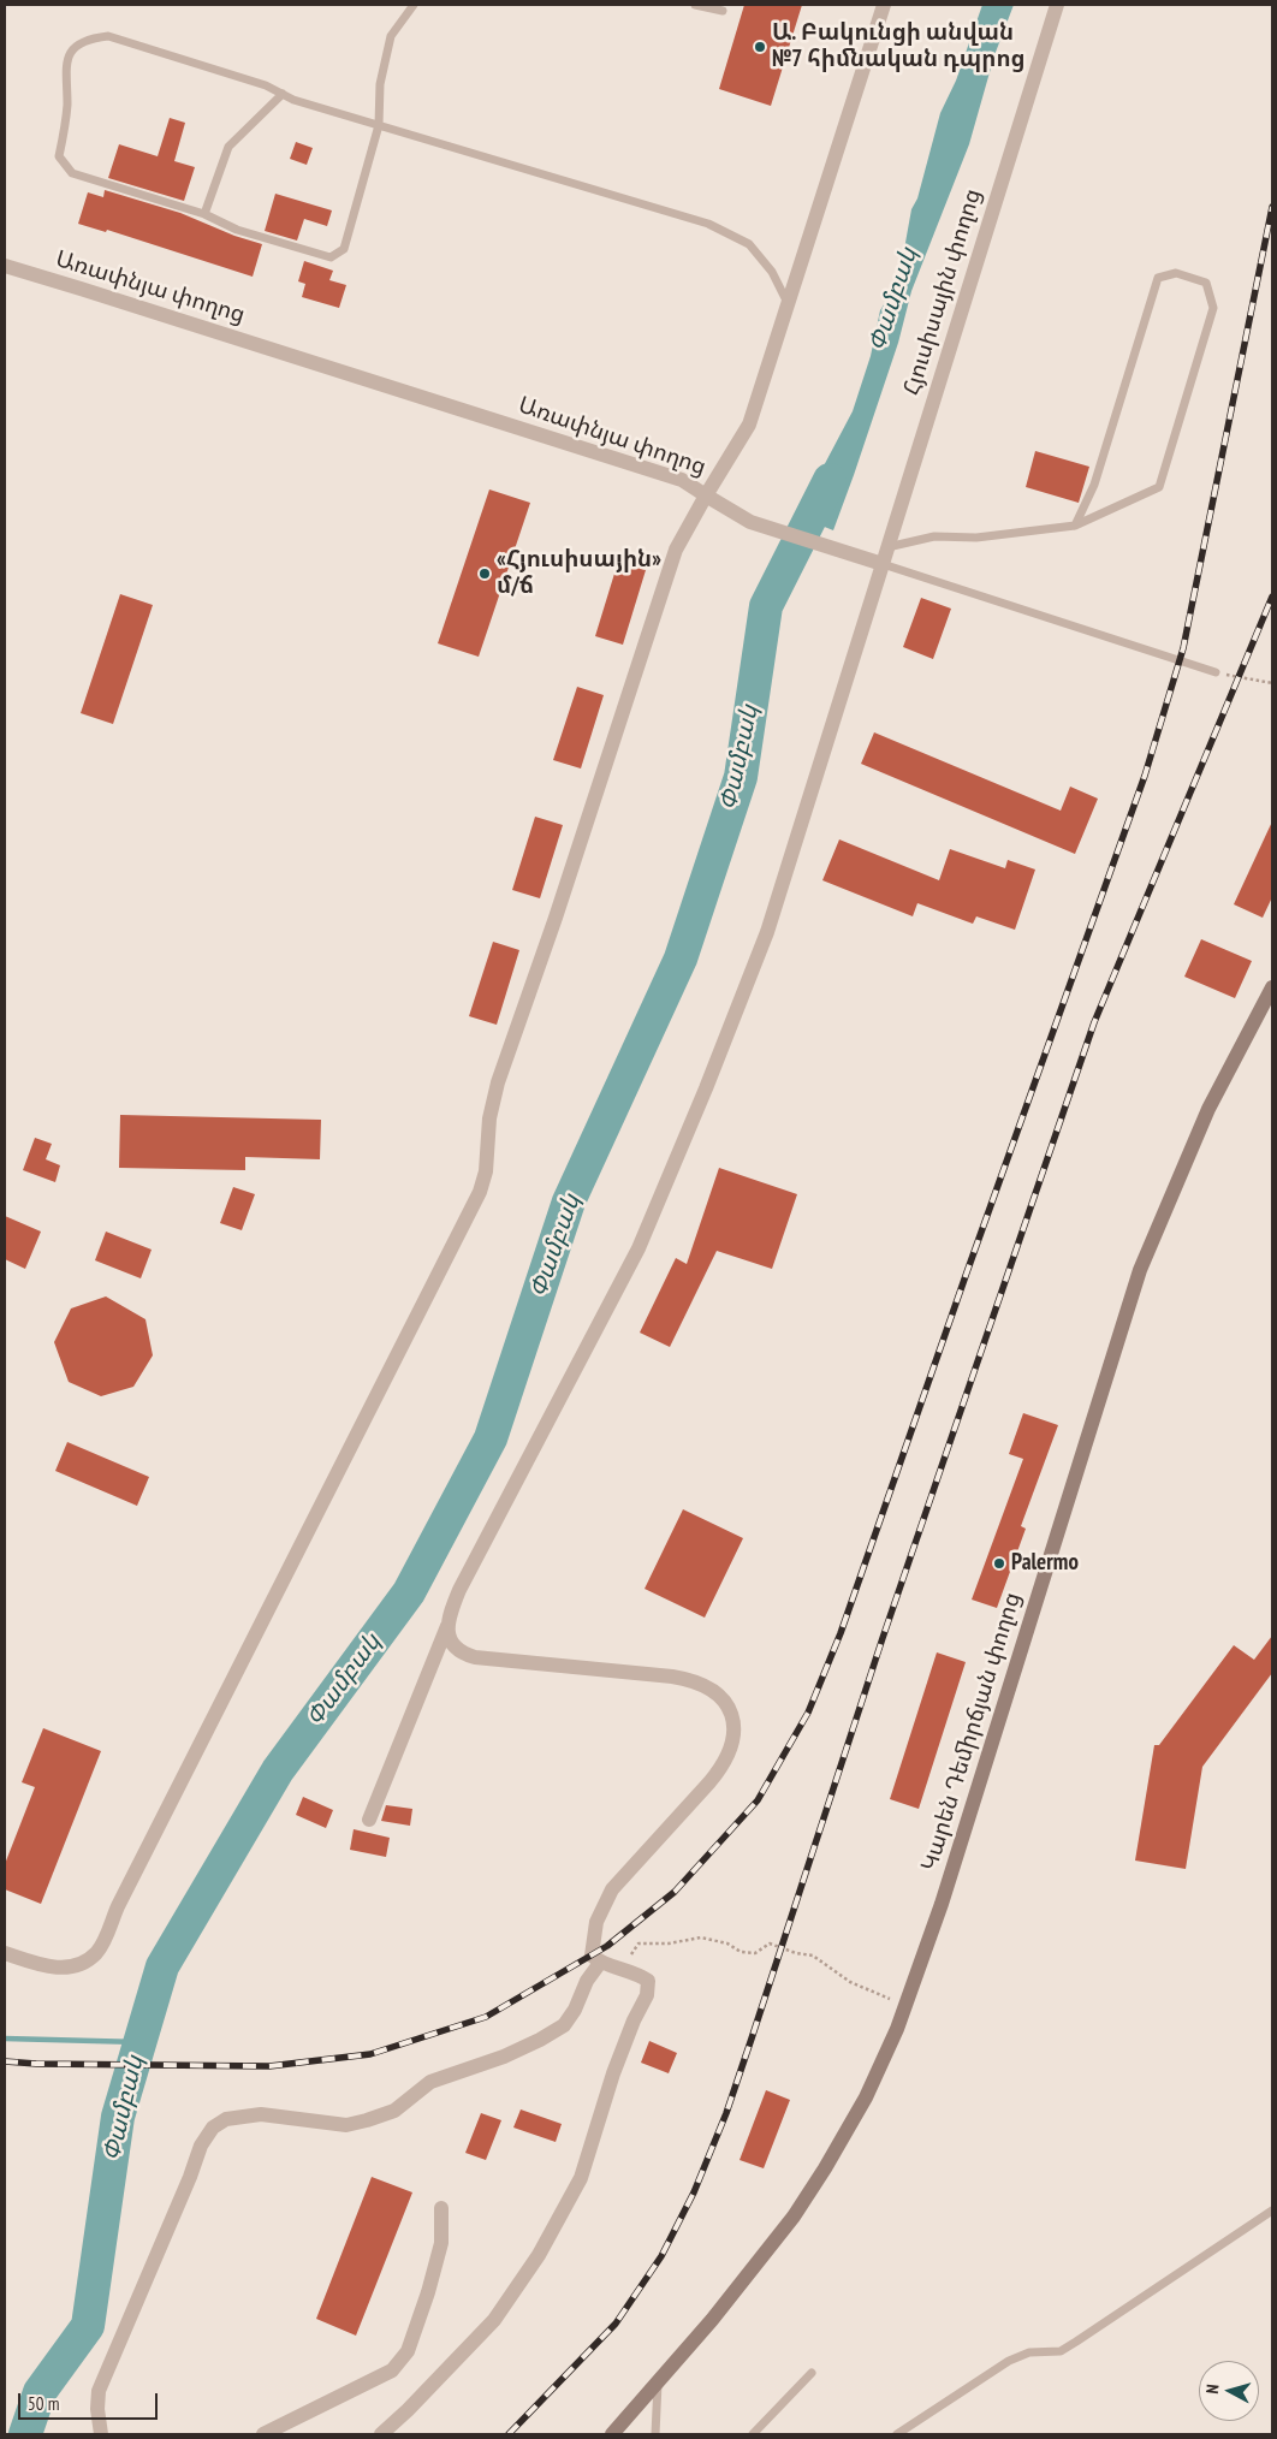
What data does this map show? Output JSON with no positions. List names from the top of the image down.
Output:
{
  "streets": {
    "main road": ["Կարեն Դեմիրճյան փողոց"],
    "street": ["Առափնյա փողոց", "Հյուսիսային փողոց"]
  },
  "water": ["Փամբակ"],
  "places": ["Ա. Բակունցի անվան №7 հիմնական դպրոց", "«Հյուսիսային» մ/ճ", "Palermo"],
  "scale_bar": "50 m",
  "north": "left"
}
